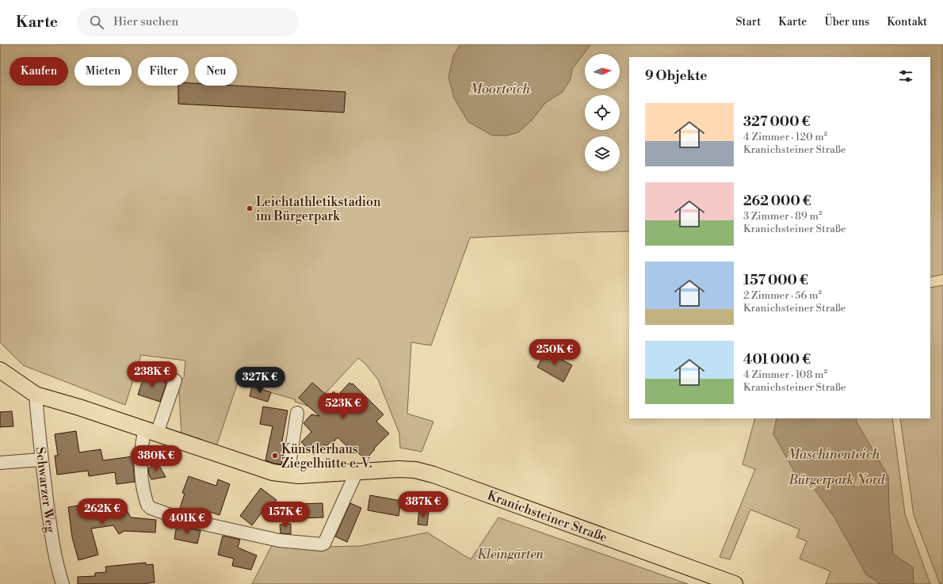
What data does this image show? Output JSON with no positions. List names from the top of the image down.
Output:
{
  "streets": {
    "main road": ["Kranichsteiner Straße"],
    "street": ["Schwarzer Weg"]
  },
  "crossings": [
    ["Schwarzer Weg", "Kranichsteiner Straße"]
  ],
  "water": ["Moorteich", "Maschinenteich"],
  "parks": ["Bürgerpark Nord", "Kleingärten"],
  "places": ["Leichtathletikstadion im Bürgerpark", "Künstlerhaus Ziegelhütte e. V."],
  "north": "right",
  "page": {
    "header": "Karte",
    "search": "Hier suchen",
    "nav": [
      "Start",
      "Karte",
      "Über uns",
      "Kontakt"
    ],
    "chip": [
      "Kaufen",
      "Mieten",
      "Filter",
      "Neu"
    ],
    "heading": "9 Objekte",
    "list": [
      {
        "name": "327 000 €",
        "note": "4 Zimmer · 120 m² · Kranichsteiner Straße"
      },
      {
        "name": "262 000 €",
        "note": "3 Zimmer · 89 m² · Kranichsteiner Straße"
      },
      {
        "name": "157 000 €",
        "note": "2 Zimmer · 56 m² · Kranichsteiner Straße"
      },
      {
        "name": "401 000 €",
        "note": "4 Zimmer · 108 m² · Kranichsteiner Straße"
      }
    ],
    "price": [
      "250K €",
      "238K €",
      "327K €",
      "523K €",
      "380K €",
      "387K €",
      "262K €",
      "157K €",
      "401K €"
    ]
  }
}
